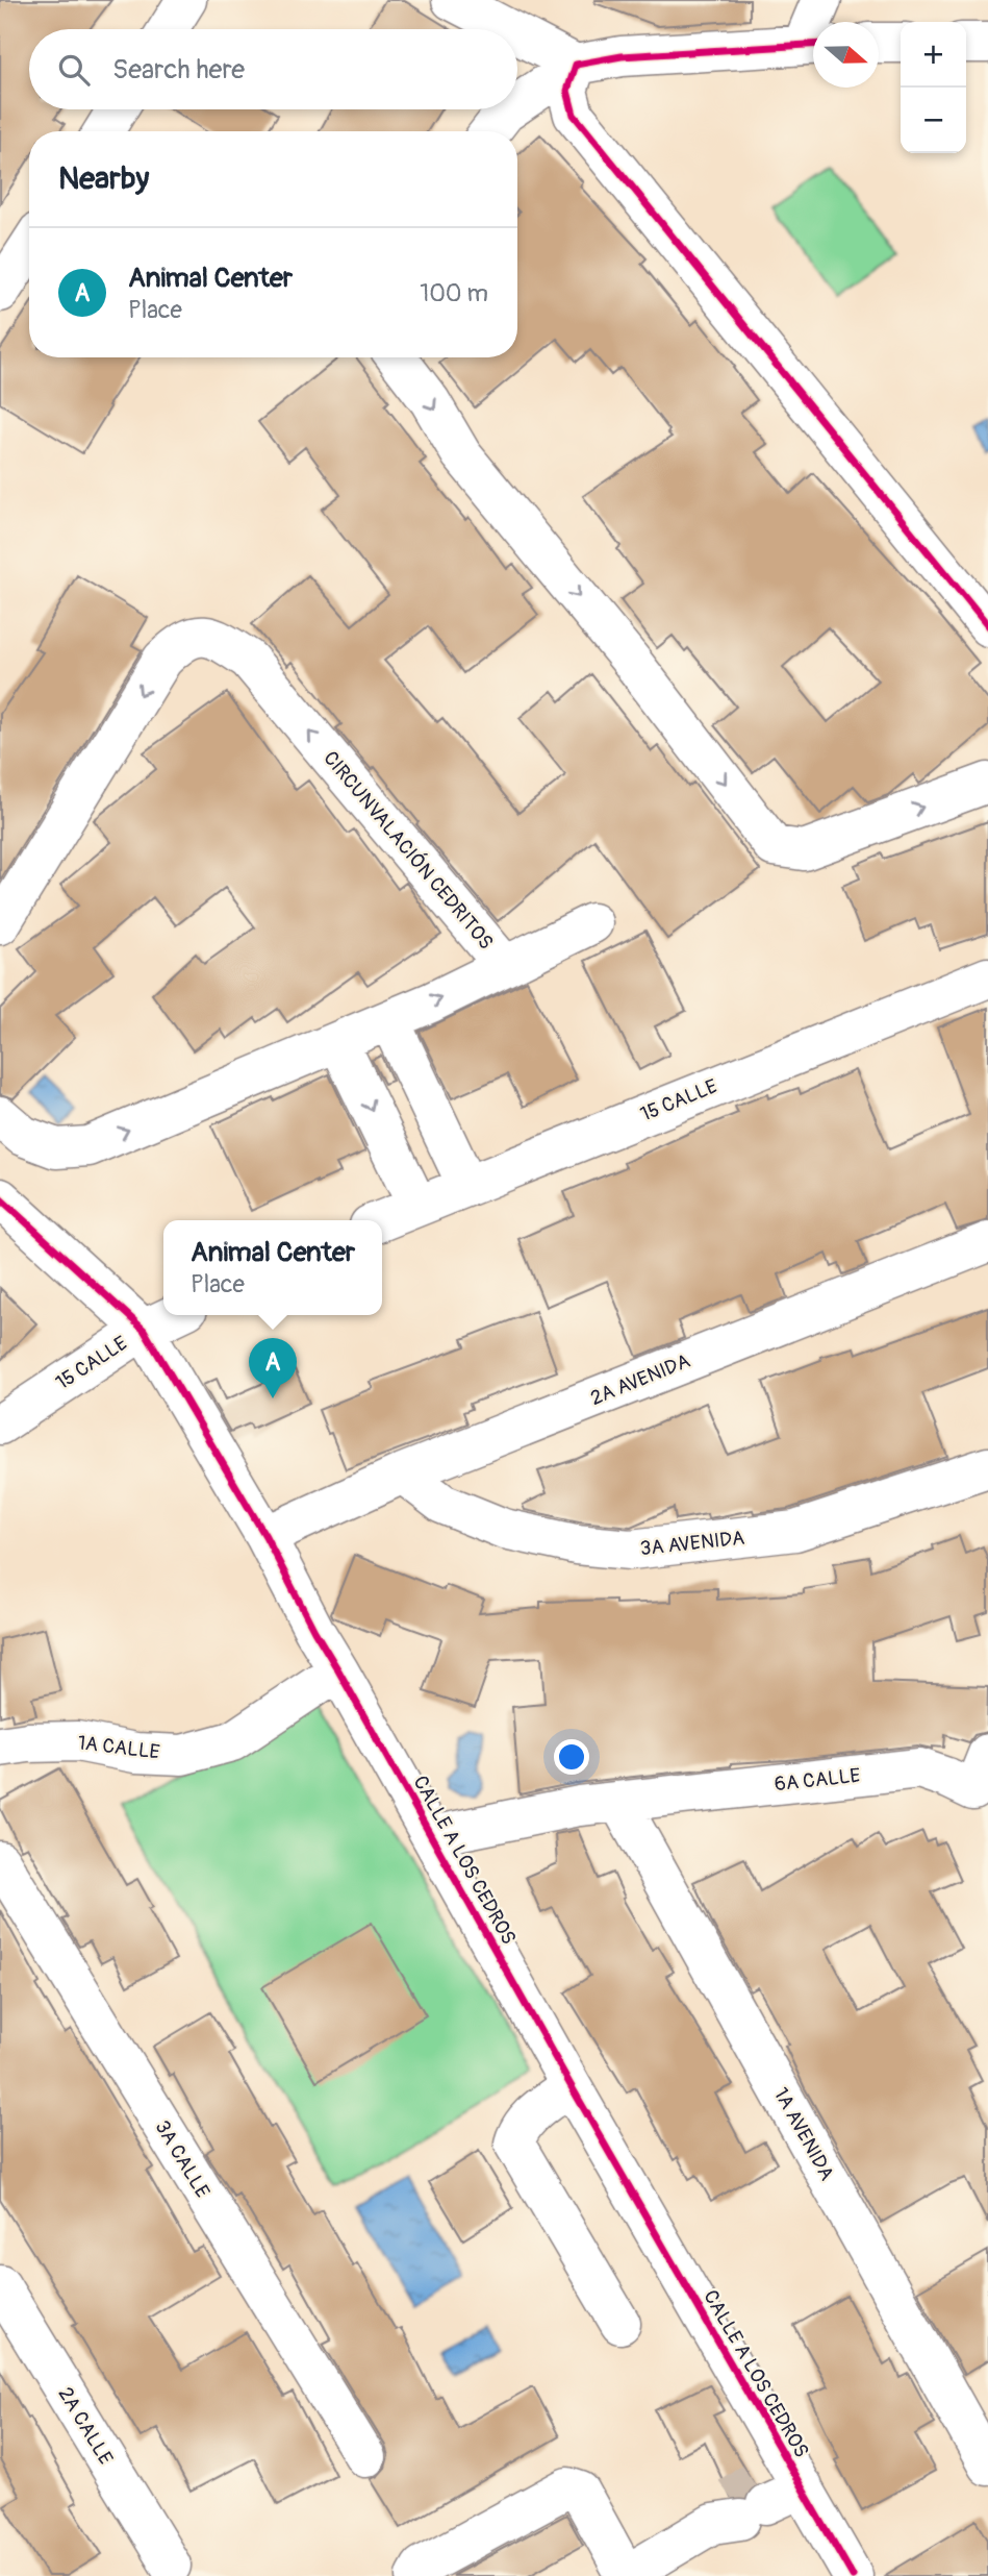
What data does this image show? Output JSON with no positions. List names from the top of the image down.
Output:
{
  "streets": {
    "street": [
      "CIRCUNVALACIÓN CEDRITOS",
      "15 CALLE",
      "2A AVENIDA",
      "3A AVENIDA",
      "1A CALLE",
      "6A CALLE",
      "CALLE A LOS CEDROS",
      "1A AVENIDA",
      "3A CALLE",
      "2A CALLE"
    ]
  },
  "crossings": [
    ["15 CALLE", "CALLE A LOS CEDROS"],
    ["2A AVENIDA", "3A AVENIDA"],
    ["2A AVENIDA", "CALLE A LOS CEDROS"],
    ["1A CALLE", "CALLE A LOS CEDROS"],
    ["6A CALLE", "CALLE A LOS CEDROS"],
    ["6A CALLE", "1A AVENIDA"]
  ],
  "north": "right",
  "page": {
    "map_buttons": ["+", "−"],
    "search": "Search here",
    "heading": "Nearby",
    "list": [
      {
        "mark": "A",
        "name": "Animal Center",
        "note": "Place",
        "value": "100 m"
      }
    ],
    "popup": ["Animal Center", "Place"],
    "pins": "A"
  }
}
